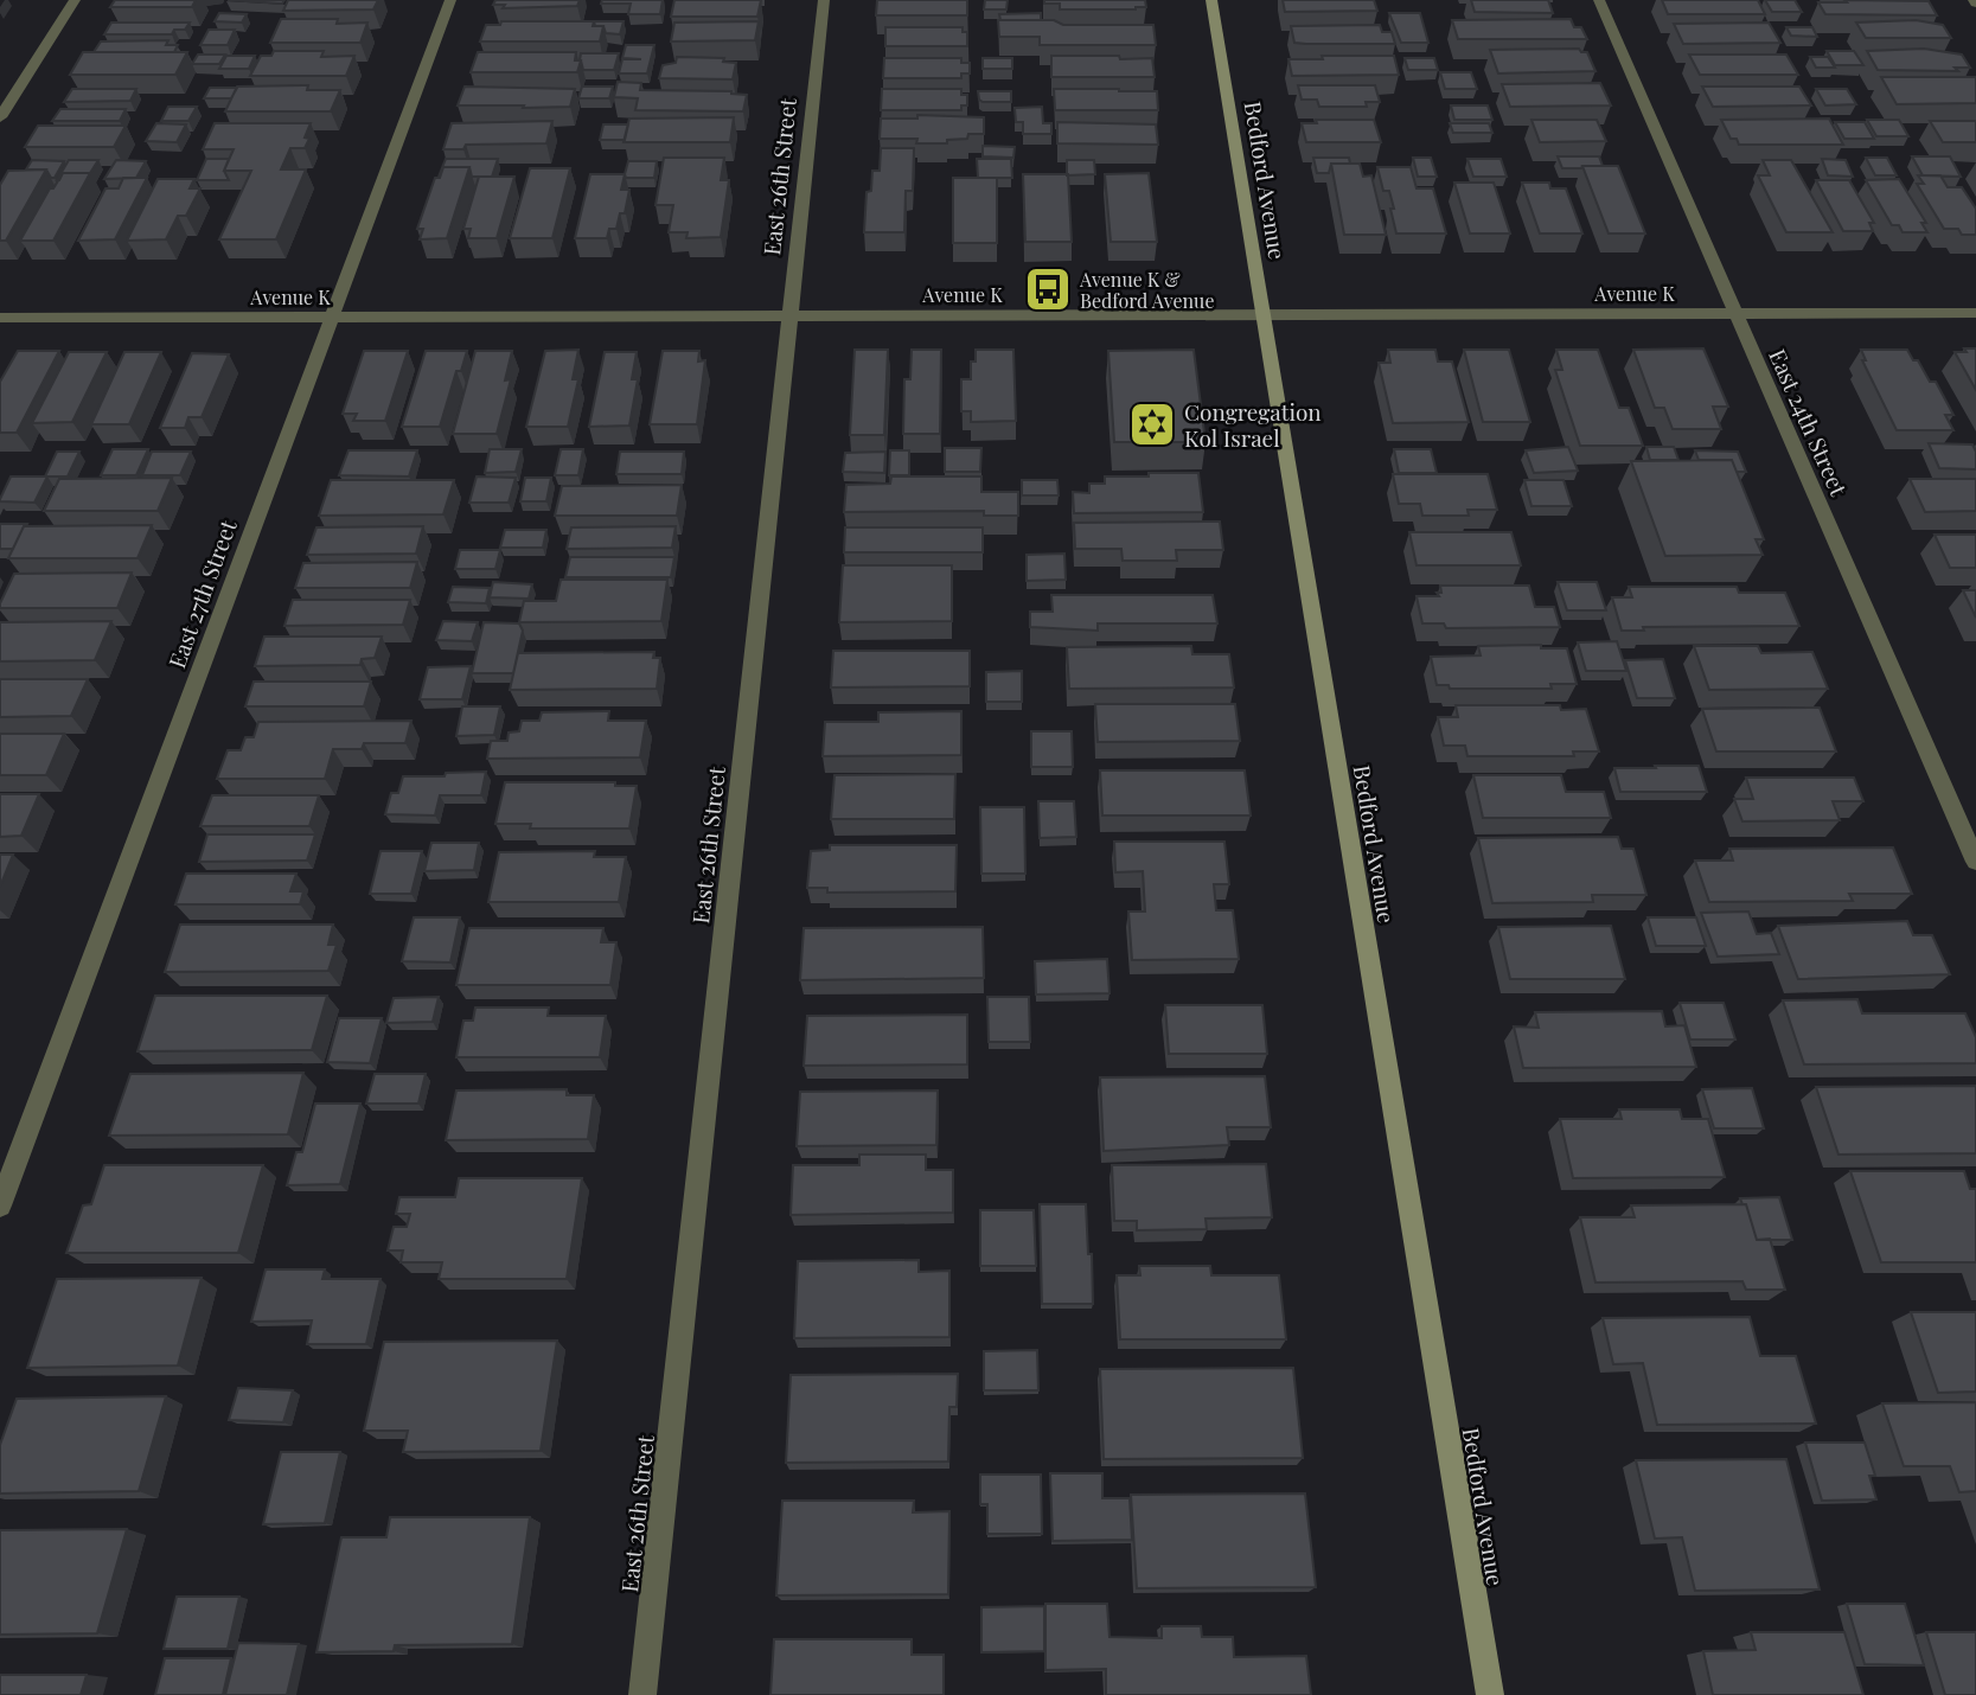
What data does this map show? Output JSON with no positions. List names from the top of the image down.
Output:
{
  "streets": {
    "main road": ["Bedford Avenue"],
    "street": [
      "East 26th Street",
      "Avenue K",
      "East 24th Street",
      "East 27th Street"
    ]
  },
  "crossings": [
    ["East 26th Street", "Avenue K"],
    ["Bedford Avenue", "Avenue K"],
    ["Avenue K", "East 24th Street"],
    ["Avenue K", "East 27th Street"]
  ],
  "places": {
    "bus stop": ["Avenue K & Bedford Avenue"],
    "synagogue": ["Congregation Kol Israel"]
  }
}
